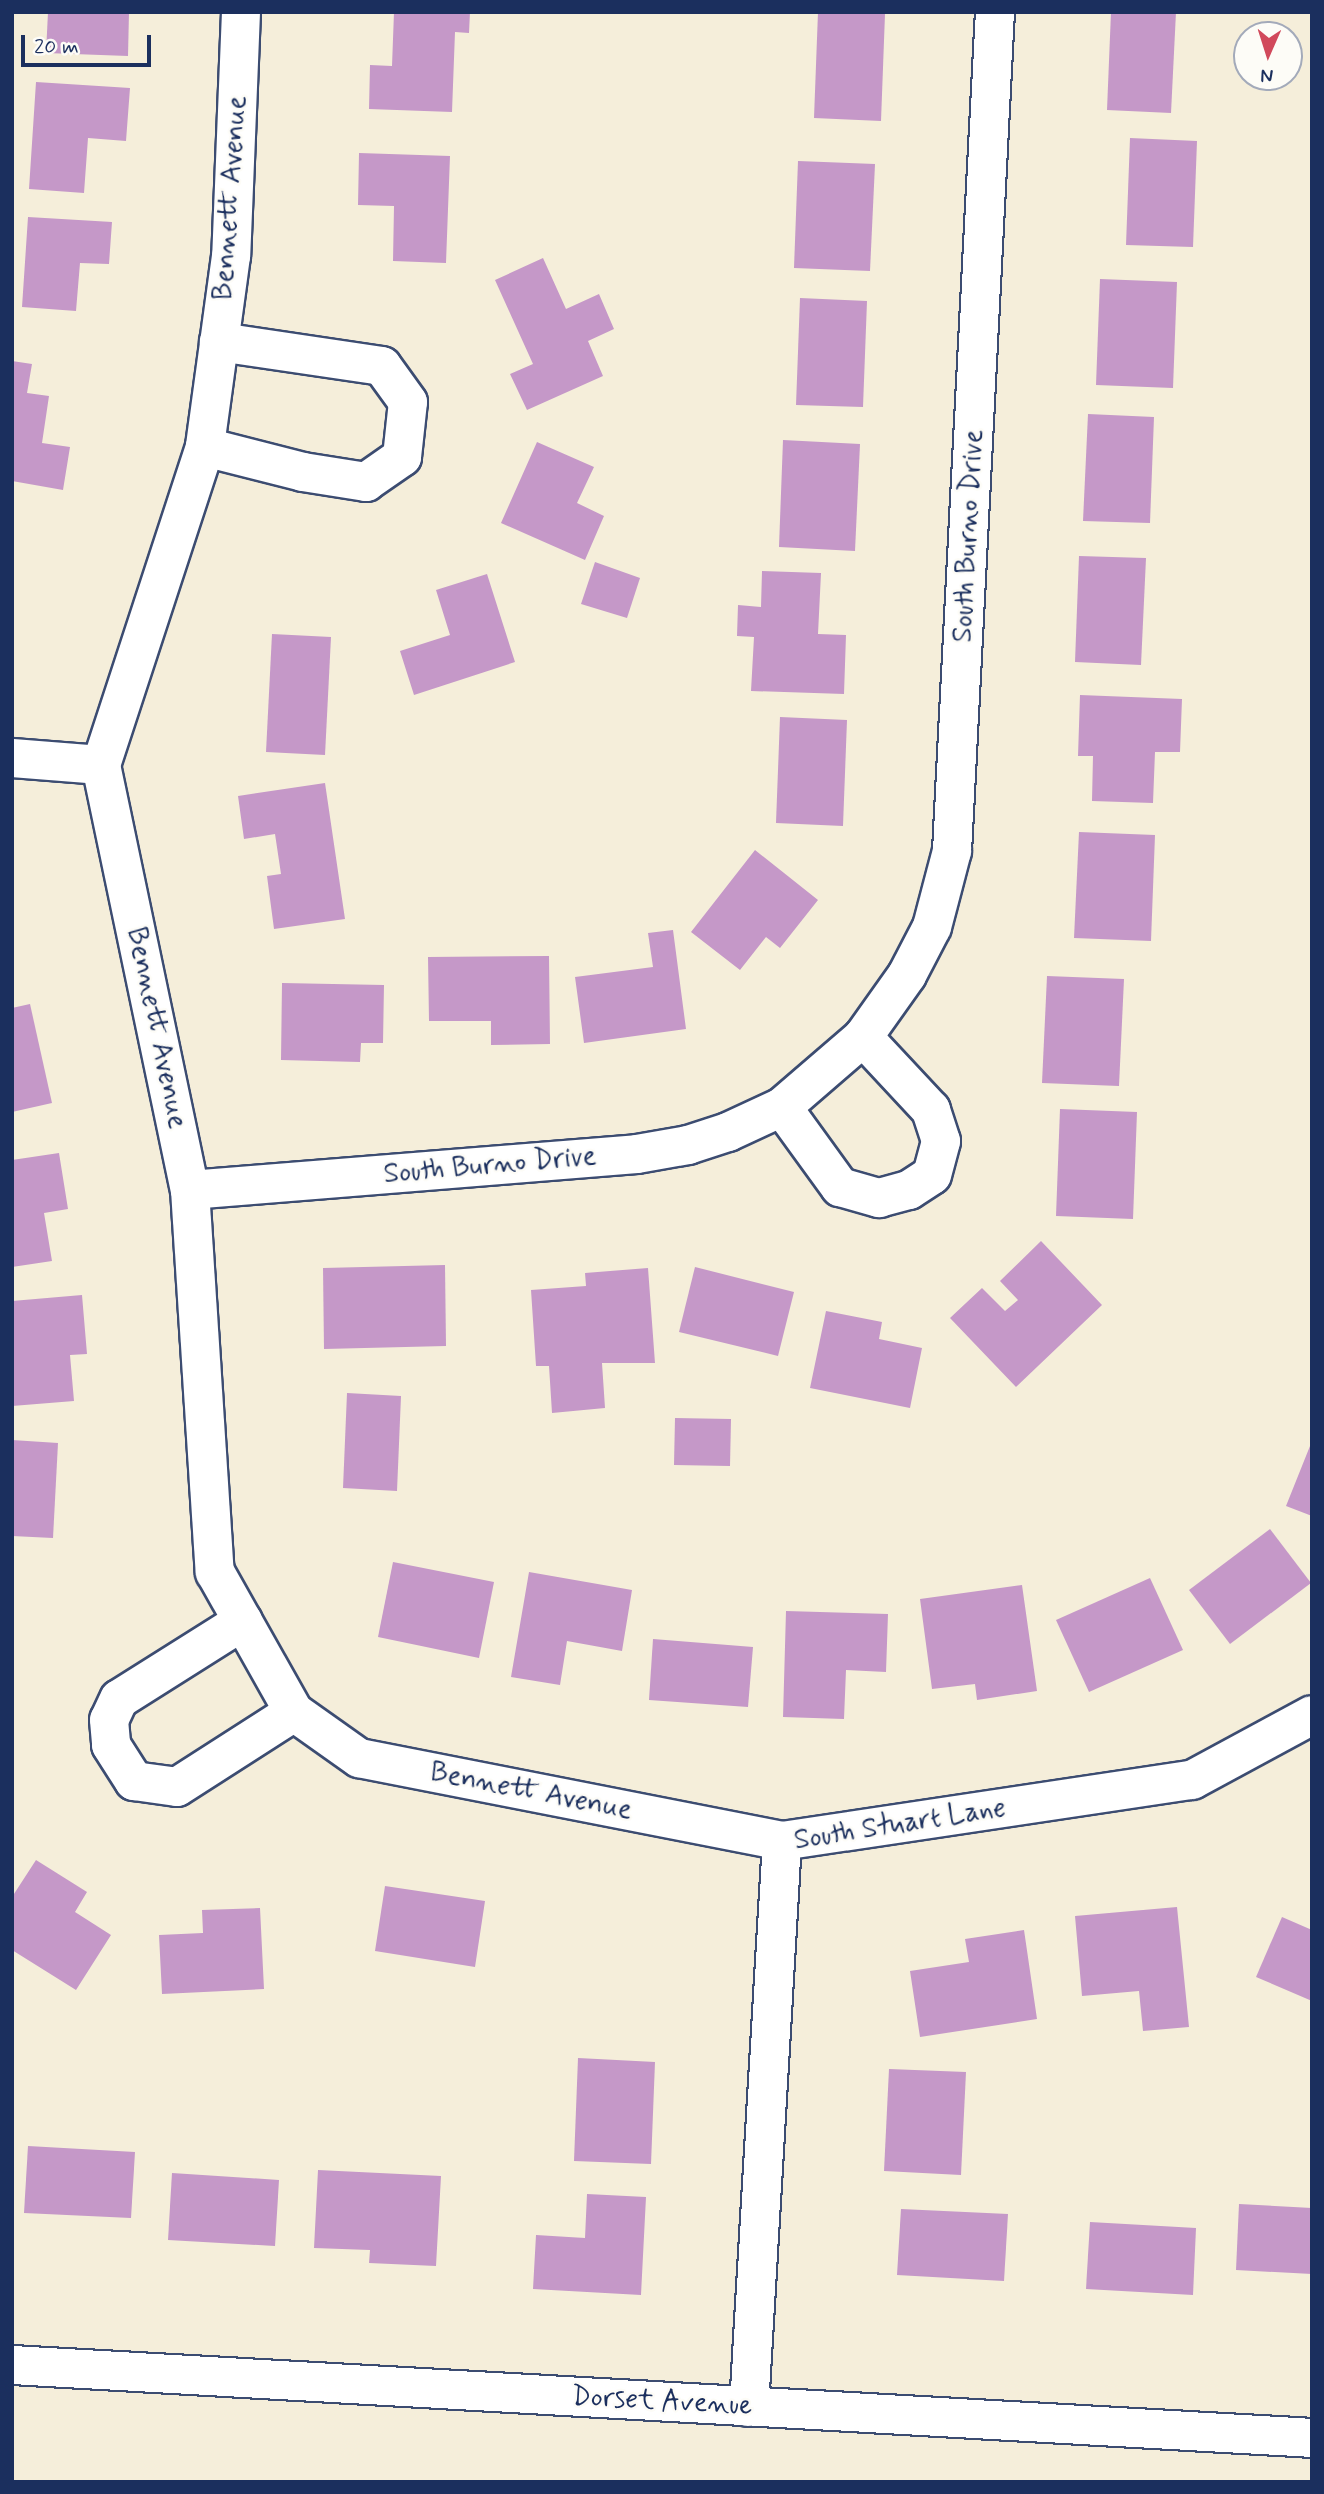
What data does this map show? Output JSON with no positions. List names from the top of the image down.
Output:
{
  "streets": {
    "street": [
      "Bennett Avenue",
      "South Burno Drive",
      "South Stuart Lane",
      "Dorset Avenue"
    ]
  },
  "crossings": [
    ["Bennett Avenue", "South Burno Drive"],
    ["Bennett Avenue", "South Stuart Lane"],
    ["South Stuart Lane", "Dorset Avenue"]
  ],
  "scale_bar": "20 m",
  "north": "bottom"
}
